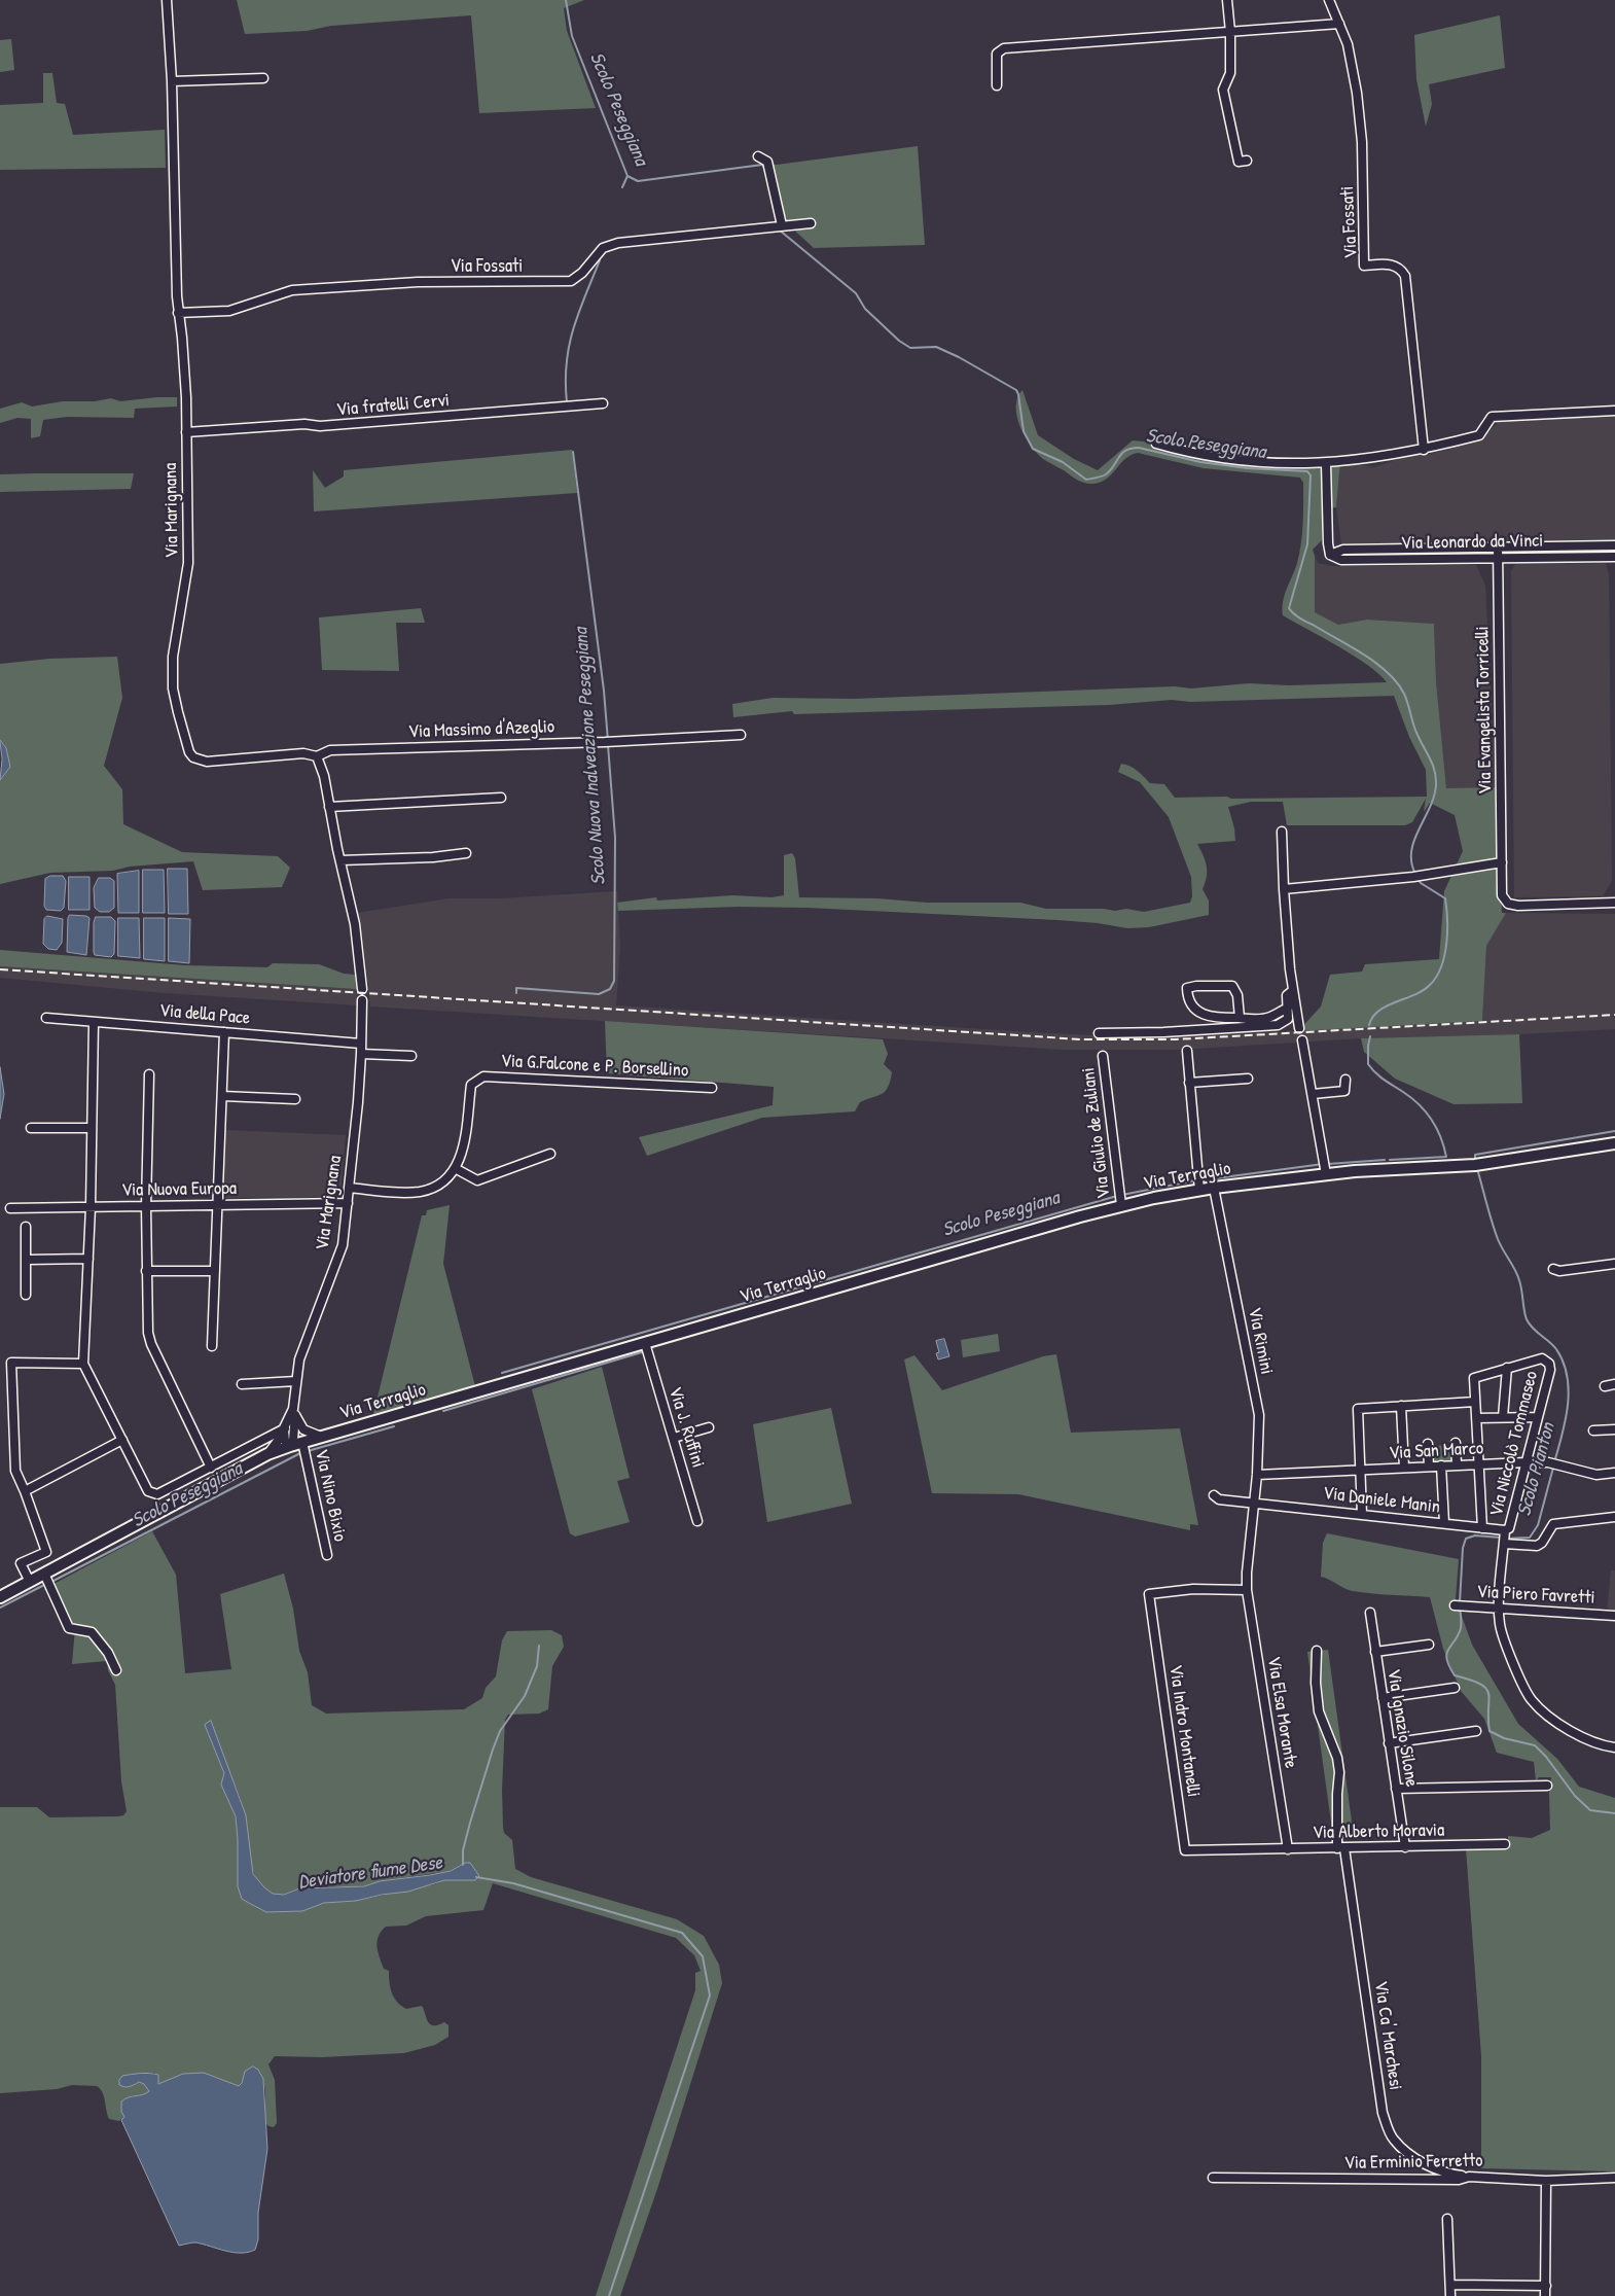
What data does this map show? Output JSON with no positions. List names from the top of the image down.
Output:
{
  "streets": {
    "main road": ["Via Terraglio"],
    "street": [
      "Via Fossati",
      "Via fratelli Cervi",
      "Via Marignana",
      "Via Leonardo da Vinci",
      "Via Evangelista Torricelli",
      "Via Massimo d'Azeglio",
      "Via della Pace",
      "Via G.Falcone e P. Borsellino",
      "Via Giulio de Zuliani",
      "Via Nuova Europa",
      "Via Rimini",
      "Via J. Ruffini",
      "Via Niccolò Tommaseo",
      "Via San Marco",
      "Via Nino Bixio",
      "Via Daniele Manin",
      "Via Piero Favretti",
      "Via Elsa Morante",
      "Via Ignazio Silone",
      "Via Indro Montanelli",
      "Via Alberto Moravia",
      "Via Ca' Marchesi",
      "Via Erminio Ferretto"
    ]
  },
  "crossings": [
    ["Via Fossati", "Via Marignana"],
    ["Via fratelli Cervi", "Via Marignana"],
    ["Via Marignana", "Via Massimo d'Azeglio"],
    ["Via Marignana", "Via della Pace"],
    ["Via Marignana", "Via G.Falcone e P. Borsellino"],
    ["Via Marignana", "Via Terraglio"],
    ["Via Marignana", "Via Nuova Europa"],
    ["Via Leonardo da Vinci", "Via Evangelista Torricelli"],
    ["Via Giulio de Zuliani", "Via Terraglio"],
    ["Via Terraglio", "Via Rimini"],
    ["Via Terraglio", "Via J. Ruffini"],
    ["Via Terraglio", "Via Nino Bixio"],
    ["Via Rimini", "Via San Marco"],
    ["Via Rimini", "Via Daniele Manin"],
    ["Via Rimini", "Via Elsa Morante"],
    ["Via Niccolò Tommaseo", "Via San Marco"],
    ["Via Niccolò Tommaseo", "Via Daniele Manin"],
    ["Via Niccolò Tommaseo", "Via Piero Favretti"],
    ["Via Elsa Morante", "Via Indro Montanelli"],
    ["Via Elsa Morante", "Via Alberto Moravia"],
    ["Via Ignazio Silone", "Via Alberto Moravia"],
    ["Via Indro Montanelli", "Via Alberto Moravia"],
    ["Via Alberto Moravia", "Via Ca' Marchesi"],
    ["Via Ca' Marchesi", "Via Erminio Ferretto"]
  ],
  "water": [
    "Scolo Peseggiana",
    "Scolo Nuova Inalveazione Peseggiana",
    "Scolo Pianton",
    "Deviatore fiume Dese"
  ]
}
